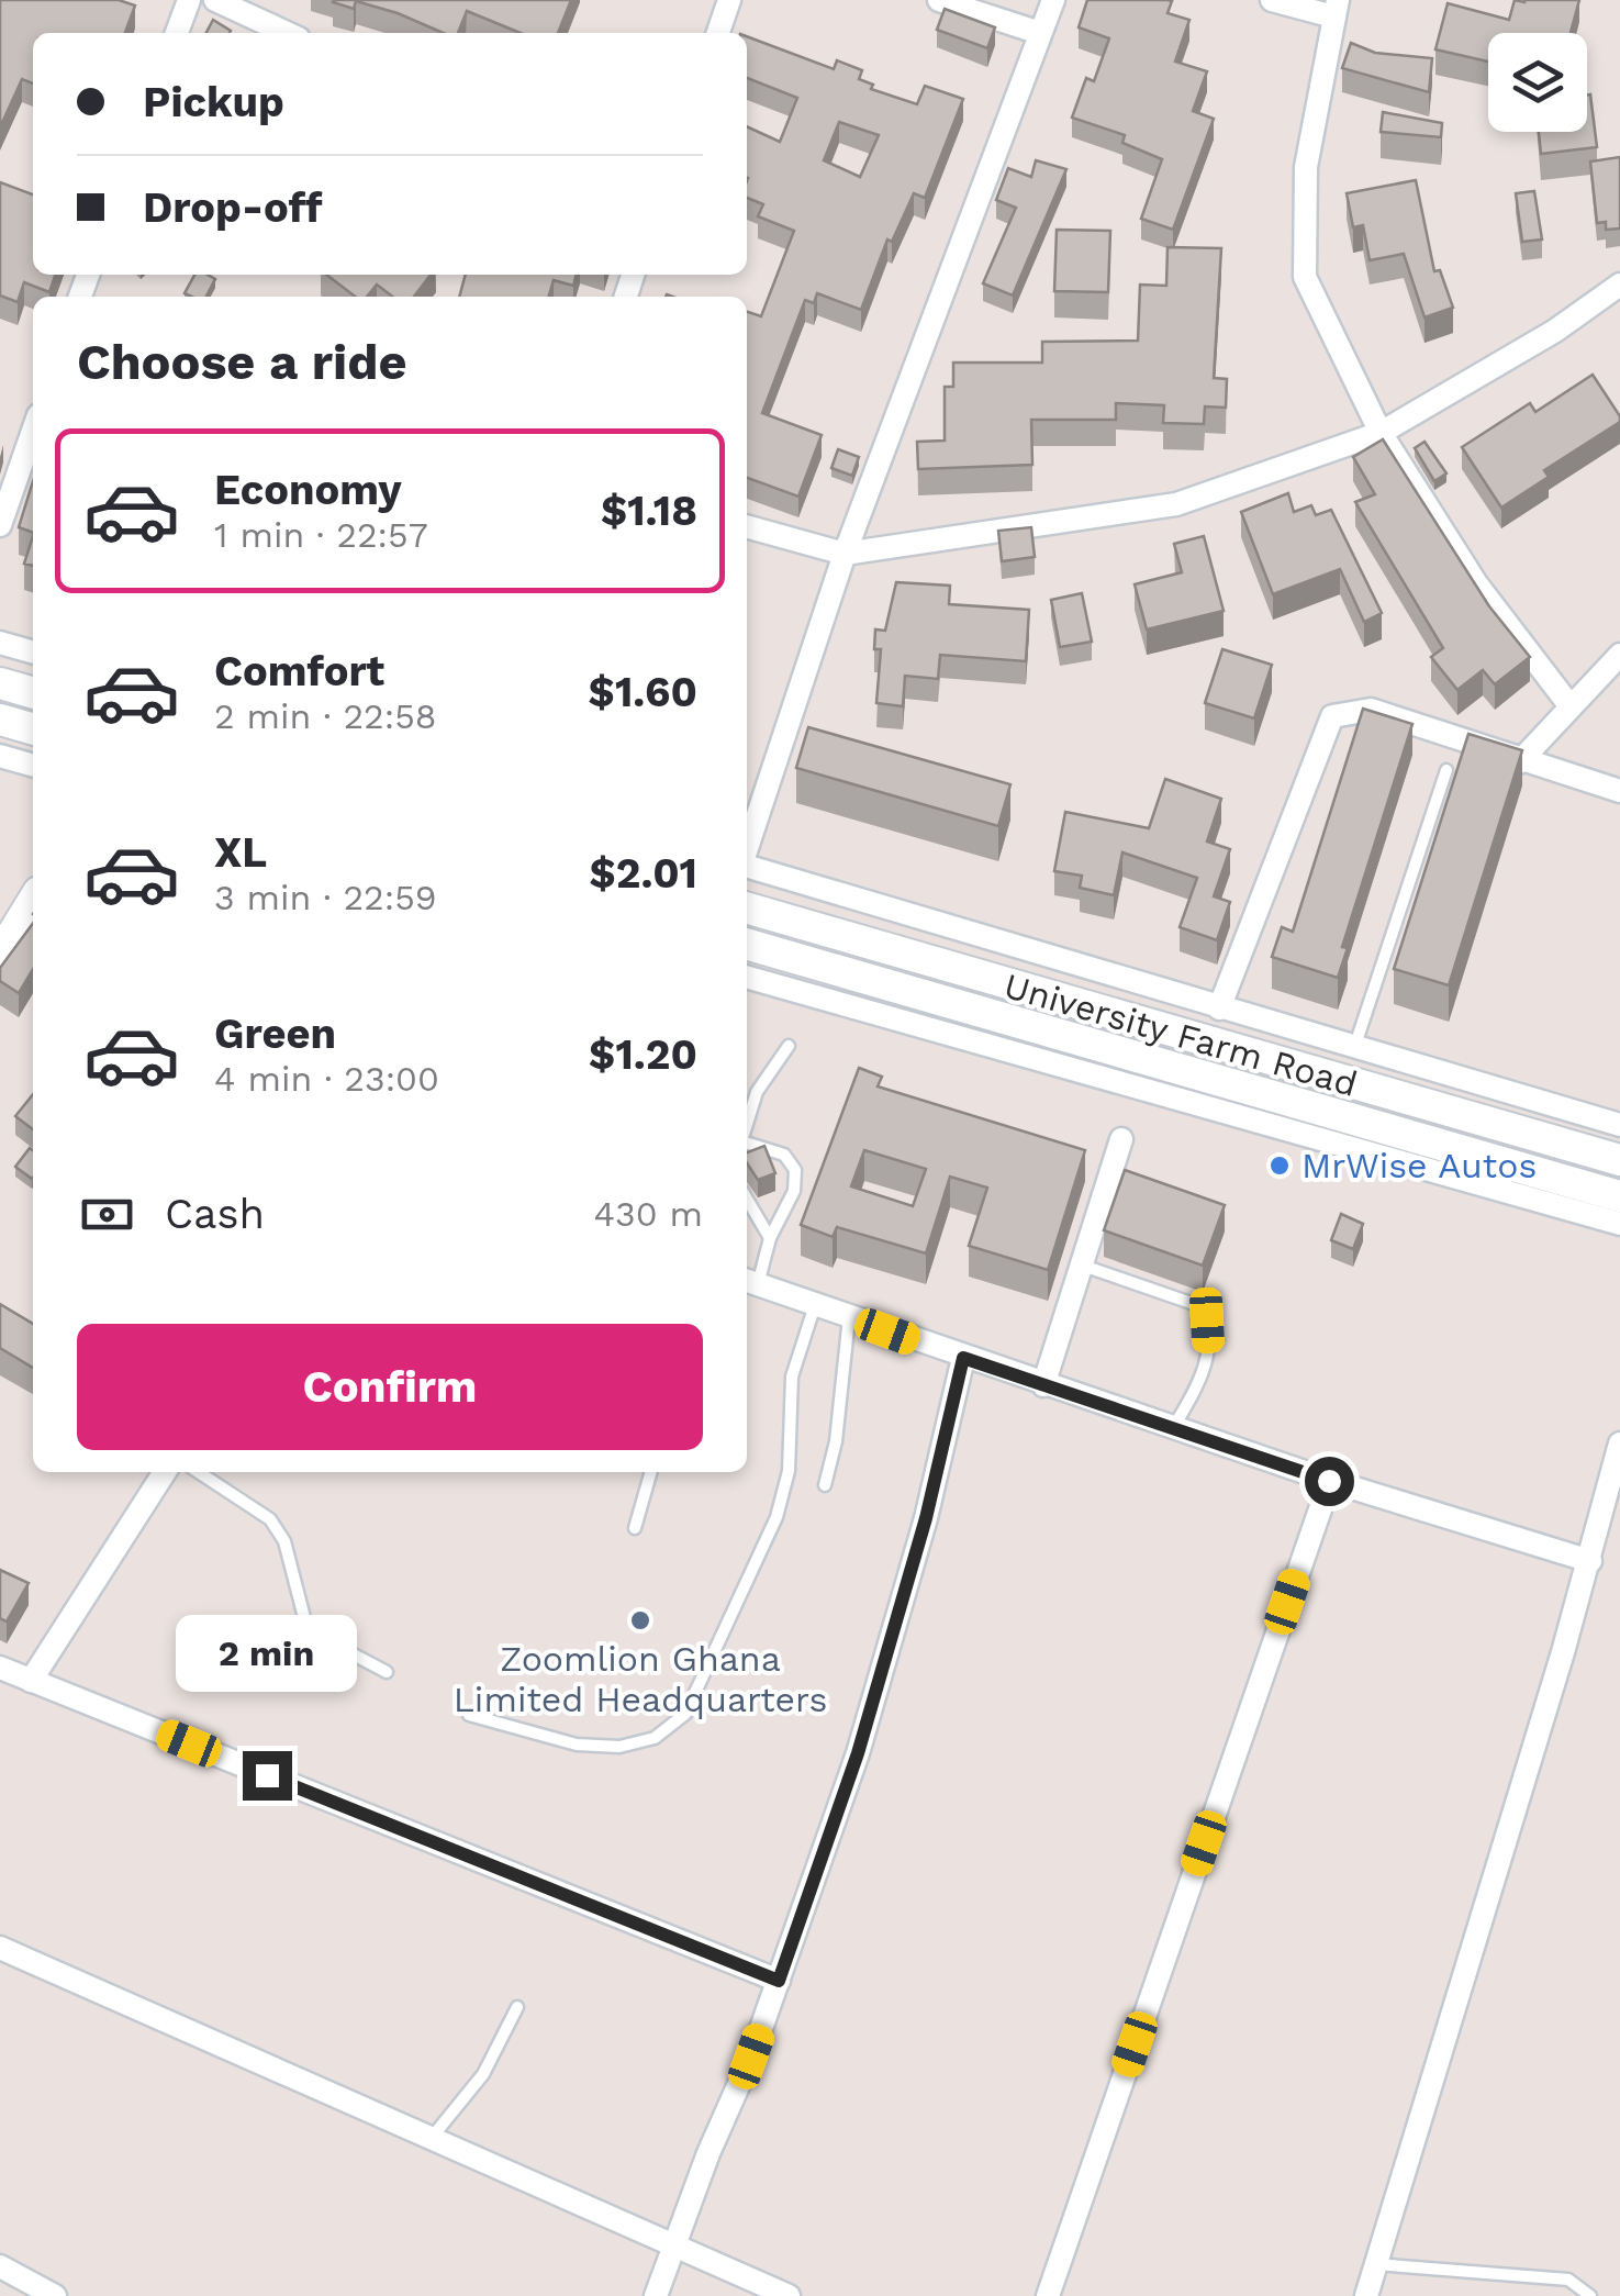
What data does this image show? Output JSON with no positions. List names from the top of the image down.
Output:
{
  "streets": {
    "street": ["University Farm Road"]
  },
  "places": ["MrWise Autos", "Zoomlion Ghana Limited Headquarters"],
  "page": {
    "banner": ["Pickup", "Drop-off"],
    "heading": "Choose a ride",
    "list": [
      {
        "name": "Economy",
        "note": "1 min · 22:57",
        "value": "$1.18"
      },
      {
        "name": "Comfort",
        "note": "2 min · 22:58",
        "value": "$1.60"
      },
      {
        "name": "XL",
        "note": "3 min · 22:59",
        "value": "$2.01"
      },
      {
        "name": "Green",
        "note": "4 min · 23:00",
        "value": "$1.20"
      }
    ],
    "pay": ["Cash", "430 m"],
    "buttons": "Confirm",
    "bubble": "2 min"
  }
}
